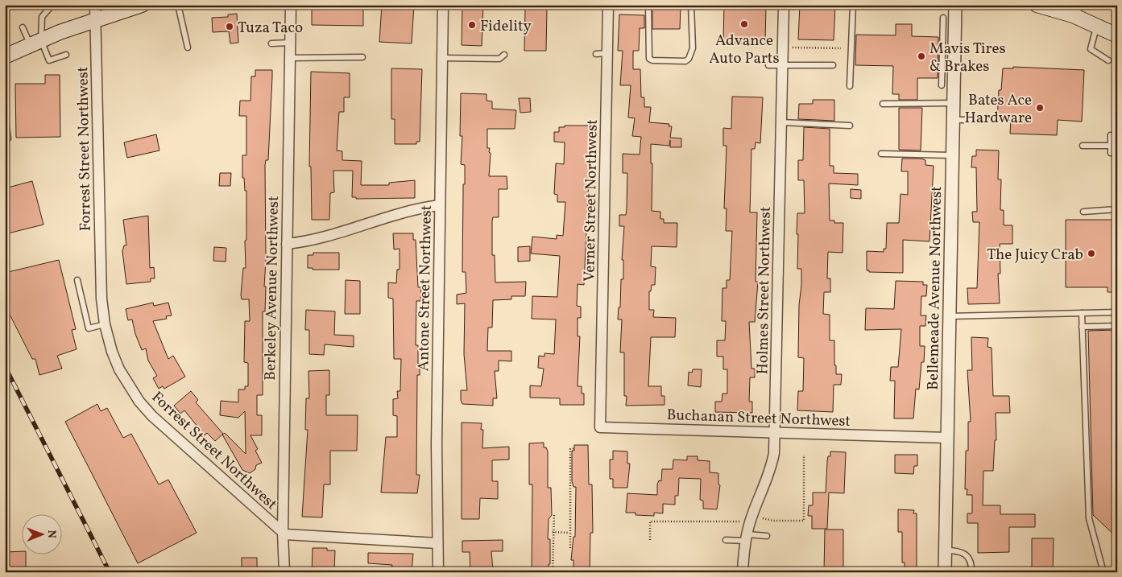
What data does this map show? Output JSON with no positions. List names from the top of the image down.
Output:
{
  "streets": {
    "street": [
      "Forrest Street Northwest",
      "Verner Street Northwest",
      "Berkeley Avenue Northwest",
      "Antone Street Northwest",
      "Bellemeade Avenue Northwest",
      "Holmes Street Northwest",
      "Buchanan Street Northwest"
    ]
  },
  "crossings": [
    ["Forrest Street Northwest", "Berkeley Avenue Northwest"],
    ["Verner Street Northwest", "Buchanan Street Northwest"],
    ["Bellemeade Avenue Northwest", "Buchanan Street Northwest"],
    ["Holmes Street Northwest", "Buchanan Street Northwest"]
  ],
  "places": [
    "Advance Auto Parts",
    "Fidelity",
    "Tuza Taco",
    "Mavis Tires & Brakes",
    "Bates Ace Hardware",
    "The Juicy Crab"
  ],
  "north": "right"
}
